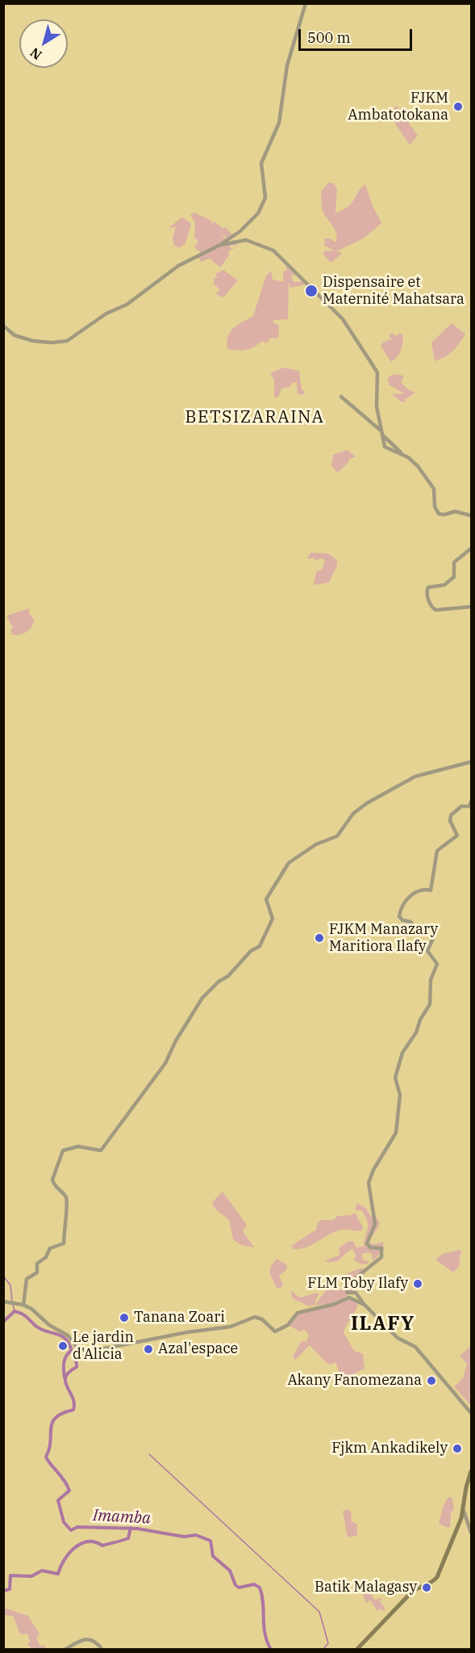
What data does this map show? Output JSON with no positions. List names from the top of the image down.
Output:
{
  "districts": ["BETSIZARAINA", "ILAFY"],
  "water": ["Imamba"],
  "places": [
    "FJKM Ambatotokana",
    "Dispensaire et Maternité Mahatsara",
    "FJKM Manazary Maritiora Ilafy",
    "FLM Toby Ilafy",
    "Tanana Zoari",
    "Le jardin d'Alicia",
    "Azal'espace",
    "Akany Fanomezana",
    "Fjkm Ankadikely",
    "Batik Malagasy"
  ],
  "scale_bar": "500 m",
  "north": "bottom left"
}
